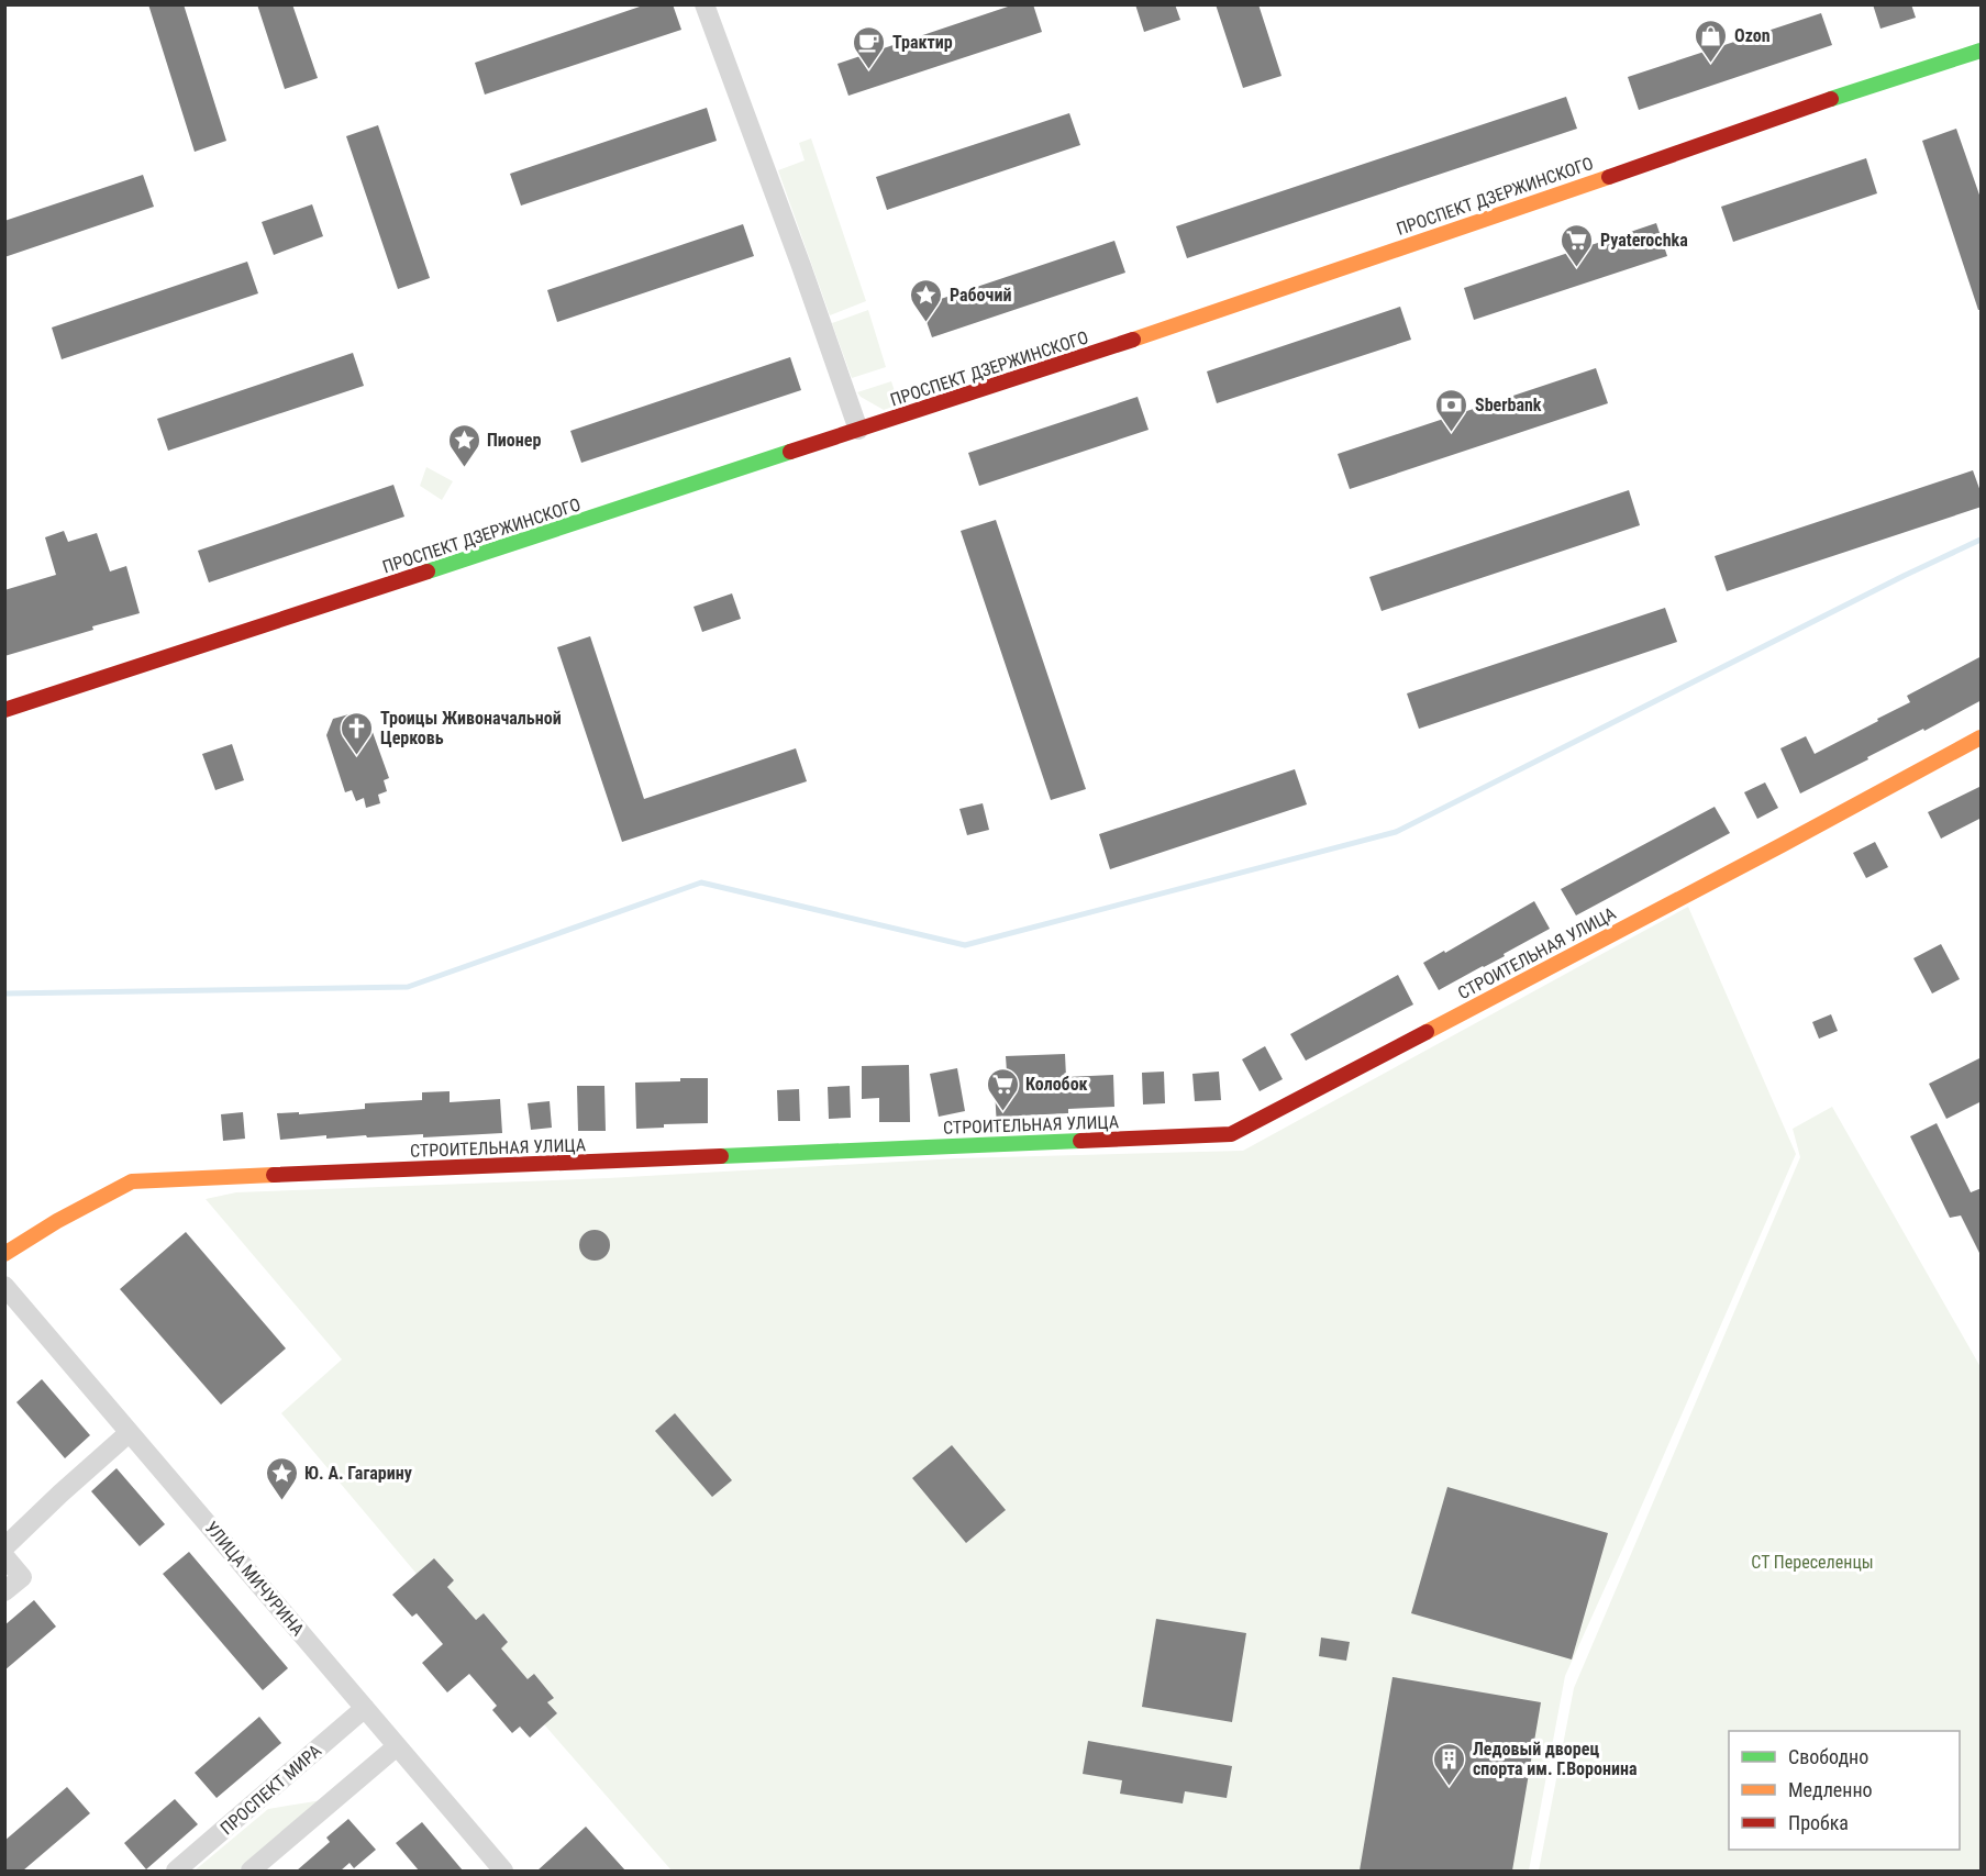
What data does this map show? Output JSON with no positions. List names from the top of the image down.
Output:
{
  "streets": {
    "street": [
      "ПРОСПЕКТ ДЗЕРЖИНСКОГО",
      "СТРОИТЕЛЬНАЯ УЛИЦА",
      "УЛИЦА МИЧУРИНА",
      "ПРОСПЕКТ МИРА"
    ]
  },
  "crossings": [
    ["УЛИЦА МИЧУРИНА", "ПРОСПЕКТ МИРА"]
  ],
  "parks": ["СТ Переселенцы"],
  "places": {
    "shop": ["Ozon"],
    "cafe": ["Трактир"],
    "supermarket": ["Pyaterochka", "Колобок"],
    "place": ["Рабочий", "Пионер", "Ю. А. Гагарину"],
    "bank": ["Sberbank"],
    "church": ["Троицы Живоначальной Церковь"],
    "building": ["Ледовый дворец спорта им. Г.Воронина"]
  },
  "legend": ["Свободно", "Медленно", "Пробка"]
}
